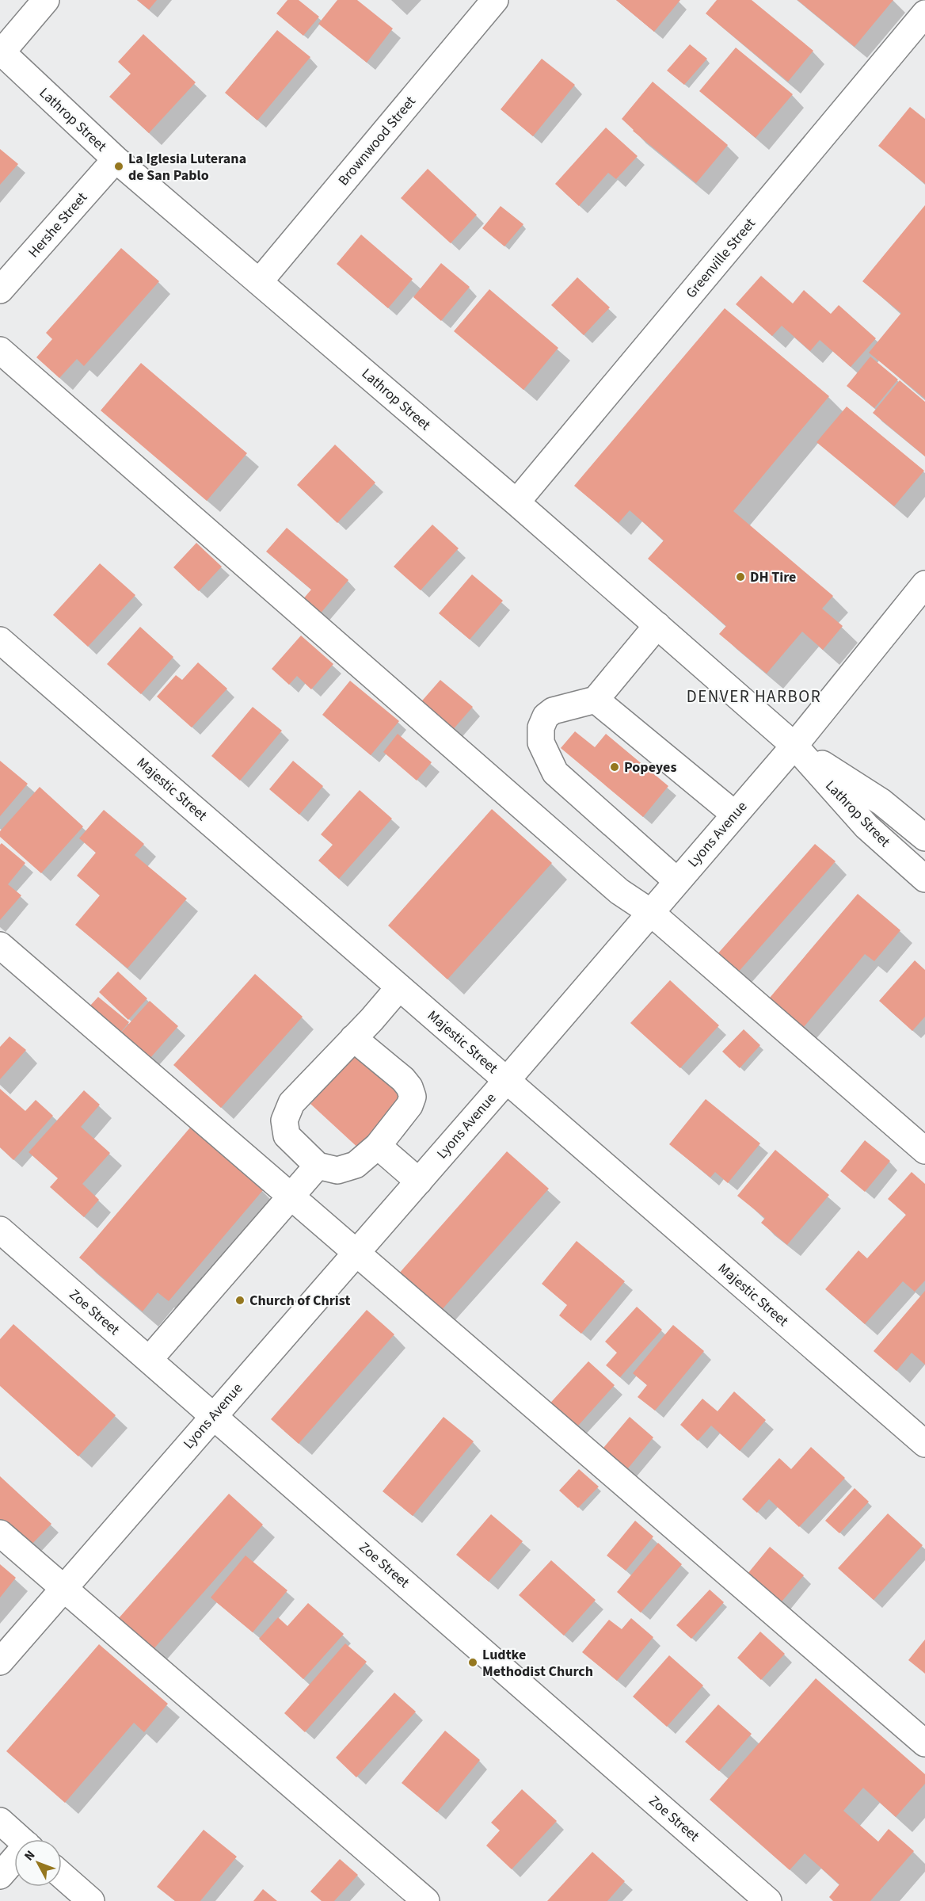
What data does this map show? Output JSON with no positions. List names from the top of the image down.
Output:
{
  "streets": {
    "street": [
      "Lathrop Street",
      "Brownwood Street",
      "Hershe Street",
      "Greenville Street",
      "Majestic Street",
      "Lyons Avenue",
      "Zoe Street"
    ]
  },
  "crossings": [
    ["Lathrop Street", "Brownwood Street"],
    ["Lathrop Street", "Hershe Street"],
    ["Lathrop Street", "Greenville Street"],
    ["Lathrop Street", "Lyons Avenue"],
    ["Majestic Street", "Lyons Avenue"],
    ["Lyons Avenue", "Zoe Street"]
  ],
  "districts": ["DENVER HARBOR"],
  "places": [
    "La Iglesia Luterana de San Pablo",
    "DH Tire",
    "Popeyes",
    "Church of Christ",
    "Ludtke Methodist Church"
  ],
  "north": "top left"
}
